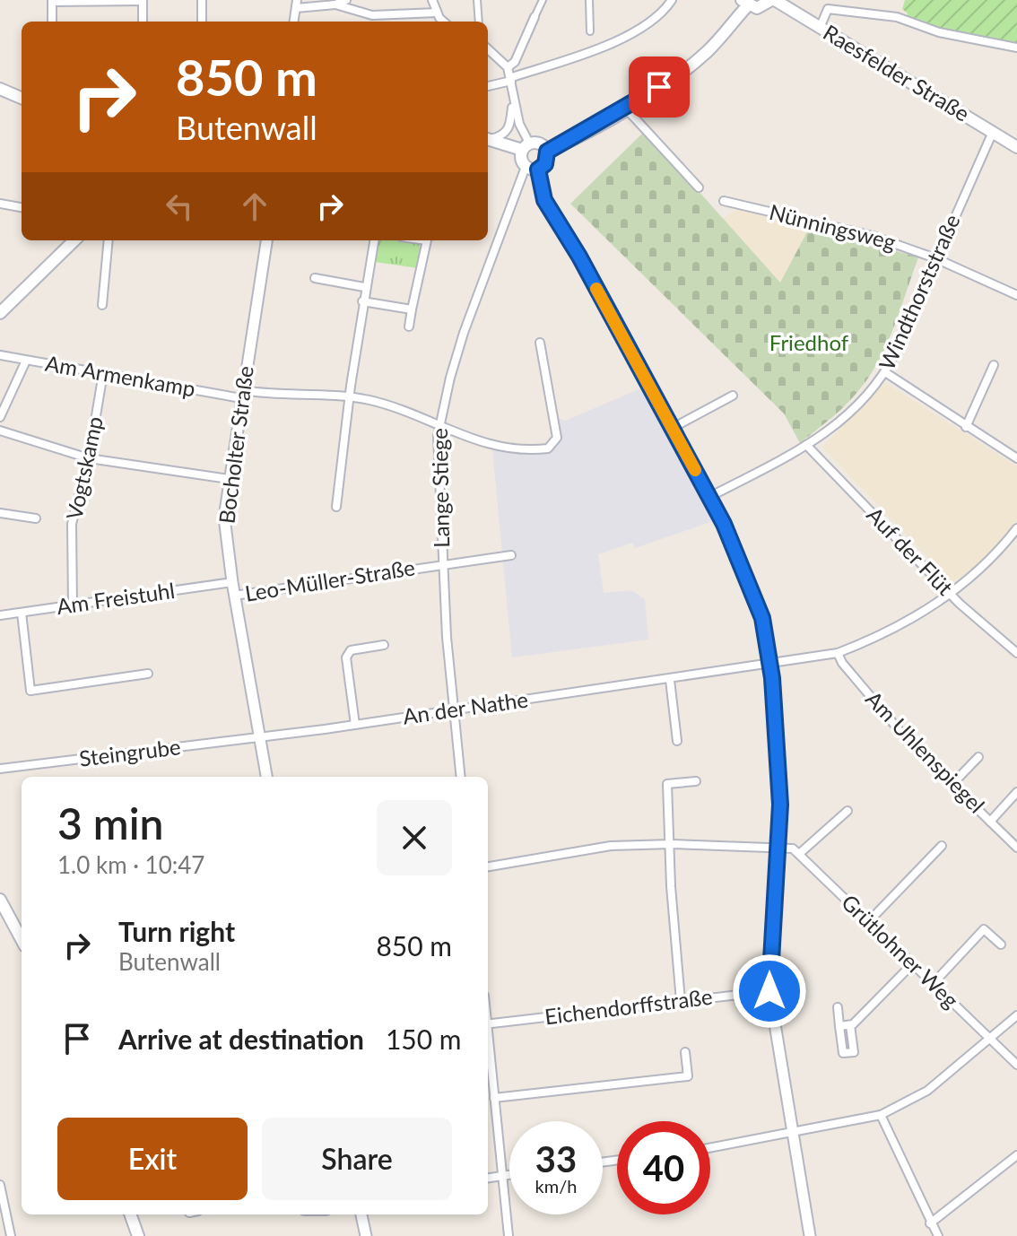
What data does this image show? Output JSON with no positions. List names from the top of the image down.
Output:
{
  "streets": {
    "main road": ["Raesfelder Straße"],
    "street": [
      "Nünningsweg",
      "Windthorststraße",
      "Am Armenkamp",
      "Bocholter Straße",
      "Vogtskamp",
      "Lange Stiege",
      "Auf der Flüt",
      "Leo-Müller-Straße",
      "Am Freistuhl",
      "An der Nathe",
      "Am Uhlenspiegel",
      "Steingrube",
      "Grütlohner Weg",
      "Eichendorffstraße"
    ]
  },
  "crossings": [
    ["Raesfelder Straße", "Windthorststraße"],
    ["Nünningsweg", "Windthorststraße"],
    ["Windthorststraße", "Auf der Flüt"],
    ["Am Armenkamp", "Bocholter Straße"],
    ["Am Armenkamp", "Vogtskamp"],
    ["Am Armenkamp", "Lange Stiege"],
    ["Bocholter Straße", "Leo-Müller-Straße"],
    ["Bocholter Straße", "Am Freistuhl"],
    ["Bocholter Straße", "An der Nathe"],
    ["Bocholter Straße", "Steingrube"],
    ["Vogtskamp", "Am Freistuhl"],
    ["Lange Stiege", "Leo-Müller-Straße"],
    ["Lange Stiege", "An der Nathe"],
    ["Auf der Flüt", "An der Nathe"],
    ["An der Nathe", "Am Uhlenspiegel"],
    ["An der Nathe", "Steingrube"]
  ],
  "parks": ["Friedhof"],
  "page": {
    "turn": ["850 m", "Butenwall"],
    "heading": ["3 min", "1.0 km · 10:47"],
    "list": [
      {
        "name": "Turn right",
        "note": "Butenwall",
        "value": "850 m"
      },
      {
        "name": "Arrive at destination",
        "value": "150 m"
      }
    ],
    "buttons": ["Exit", "Share"],
    "speed": "33 km/h",
    "limit": "40"
  }
}
